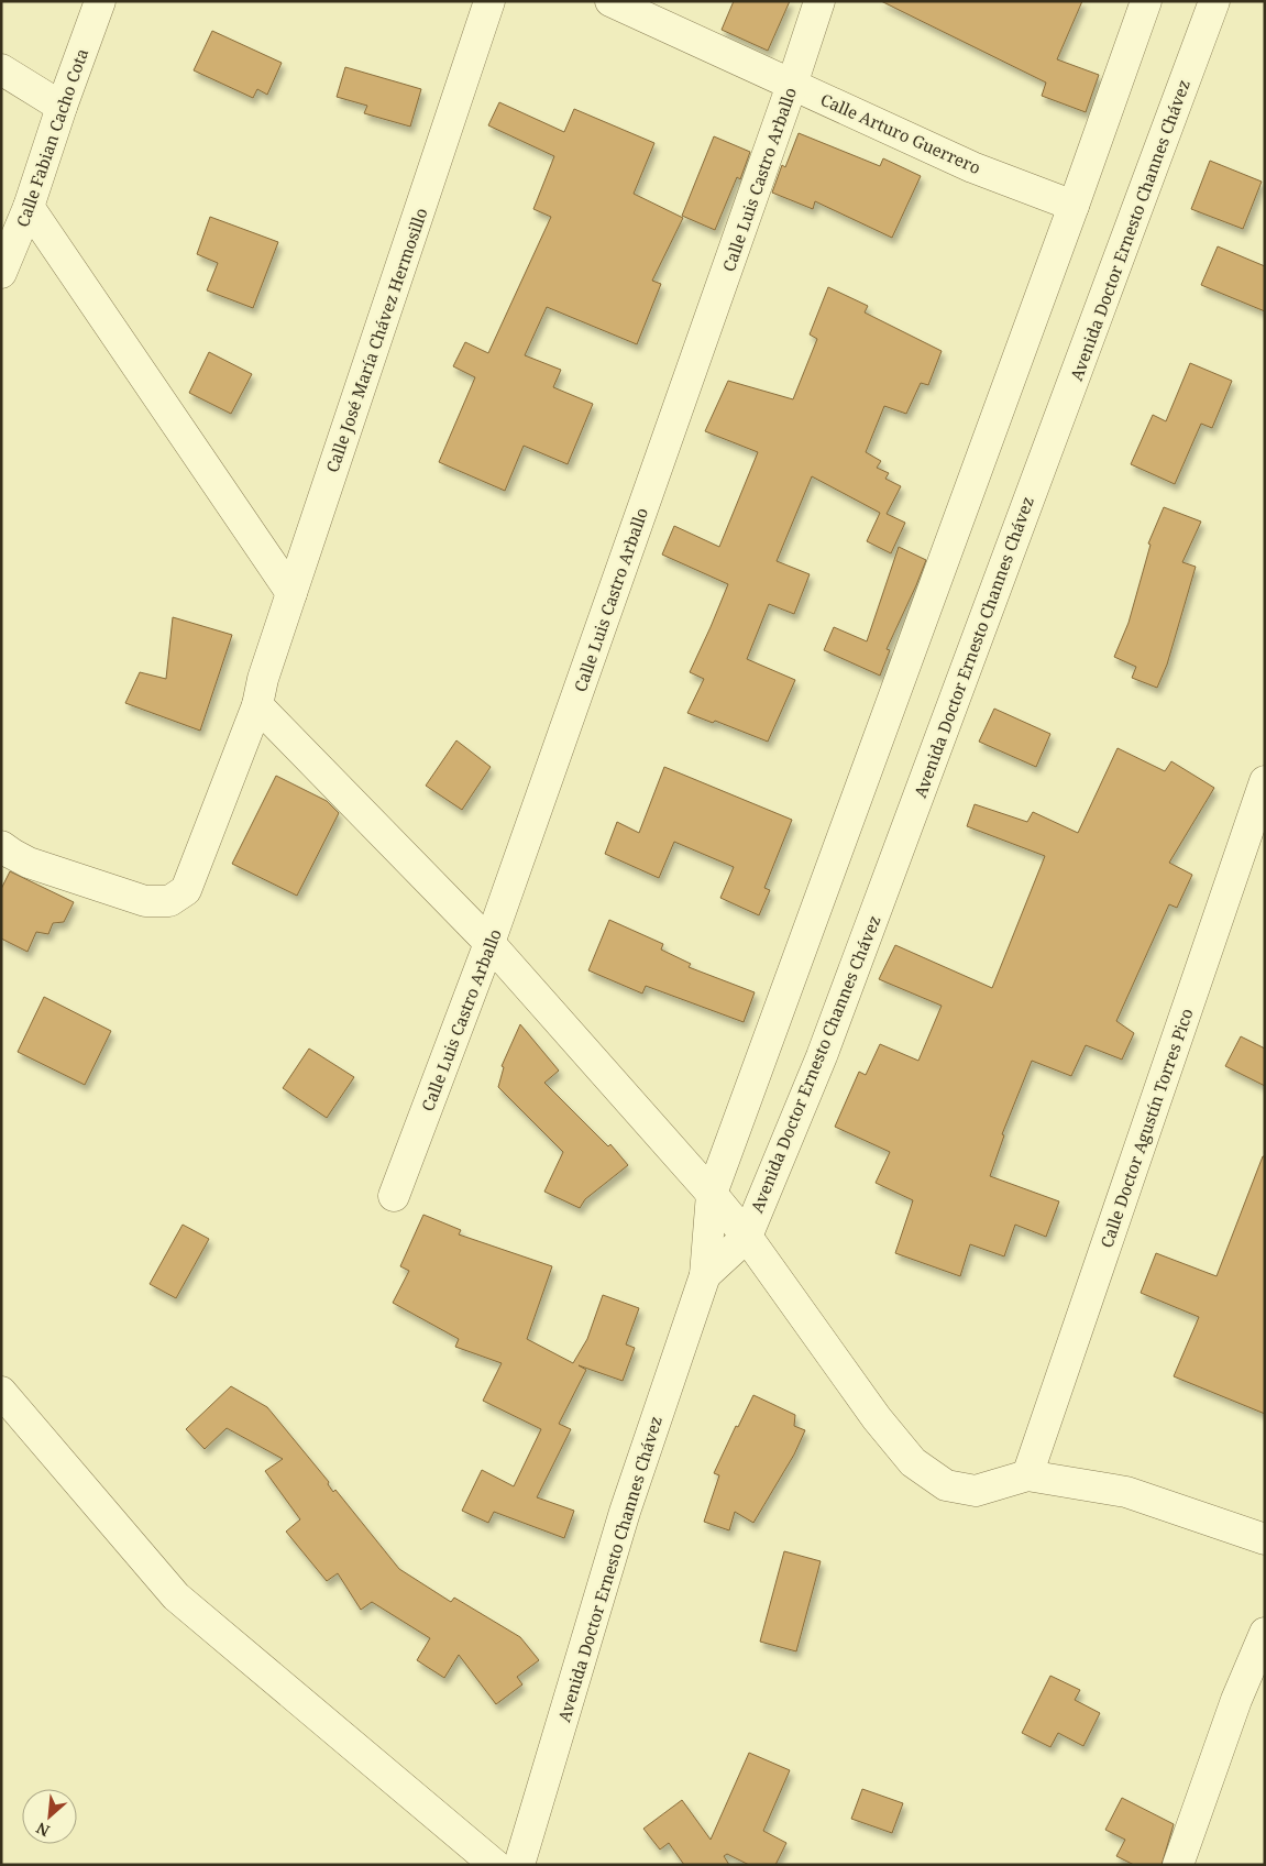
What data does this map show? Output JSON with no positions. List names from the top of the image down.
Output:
{
  "streets": {
    "street": [
      "Calle Arturo Guerrero",
      "Calle Fabian Cacho Cota",
      "Calle Luis Castro Arballo",
      "Avenida Doctor Ernesto Channes Chávez",
      "Calle José María Chávez Hermosillo",
      "Calle Doctor Agustín Torres Pico"
    ]
  },
  "crossings": [
    ["Calle Arturo Guerrero", "Calle Luis Castro Arballo"],
    ["Calle Arturo Guerrero", "Avenida Doctor Ernesto Channes Chávez"]
  ],
  "north": "bottom left"
}
